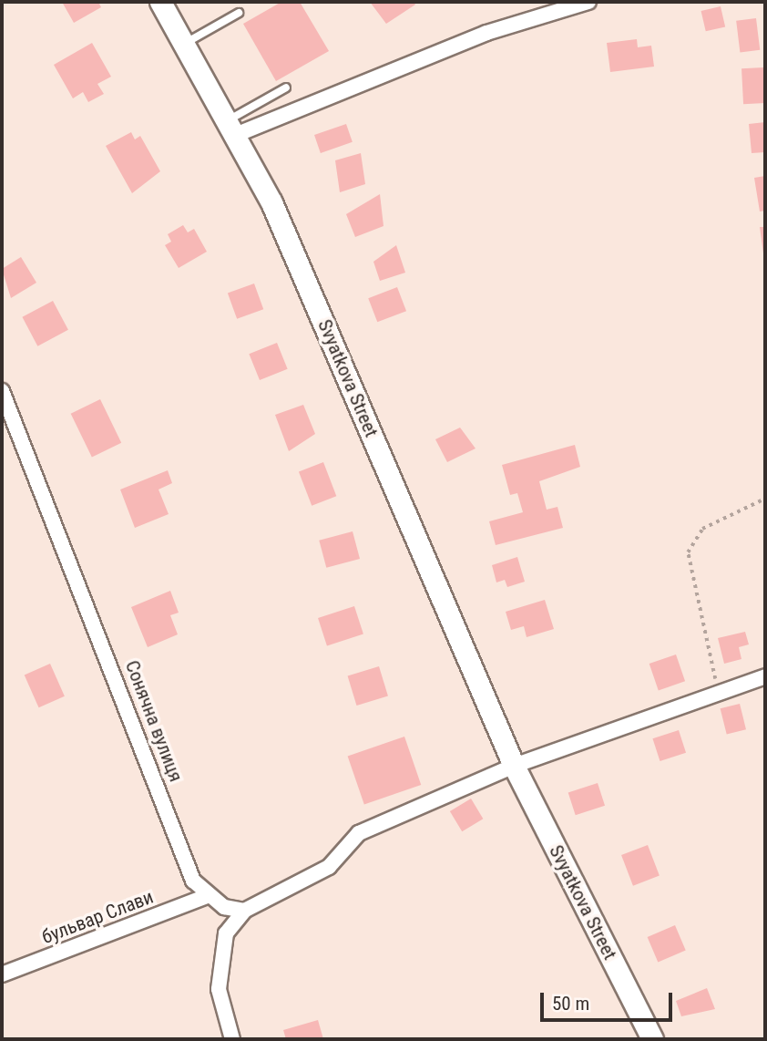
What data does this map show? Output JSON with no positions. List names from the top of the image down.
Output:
{
  "streets": {
    "main road": ["Svyatkova Street"],
    "street": ["Сонячна вулиця", "бульвар Слави"]
  },
  "crossings": [
    ["Сонячна вулиця", "бульвар Слави"]
  ],
  "scale_bar": "50 m"
}
